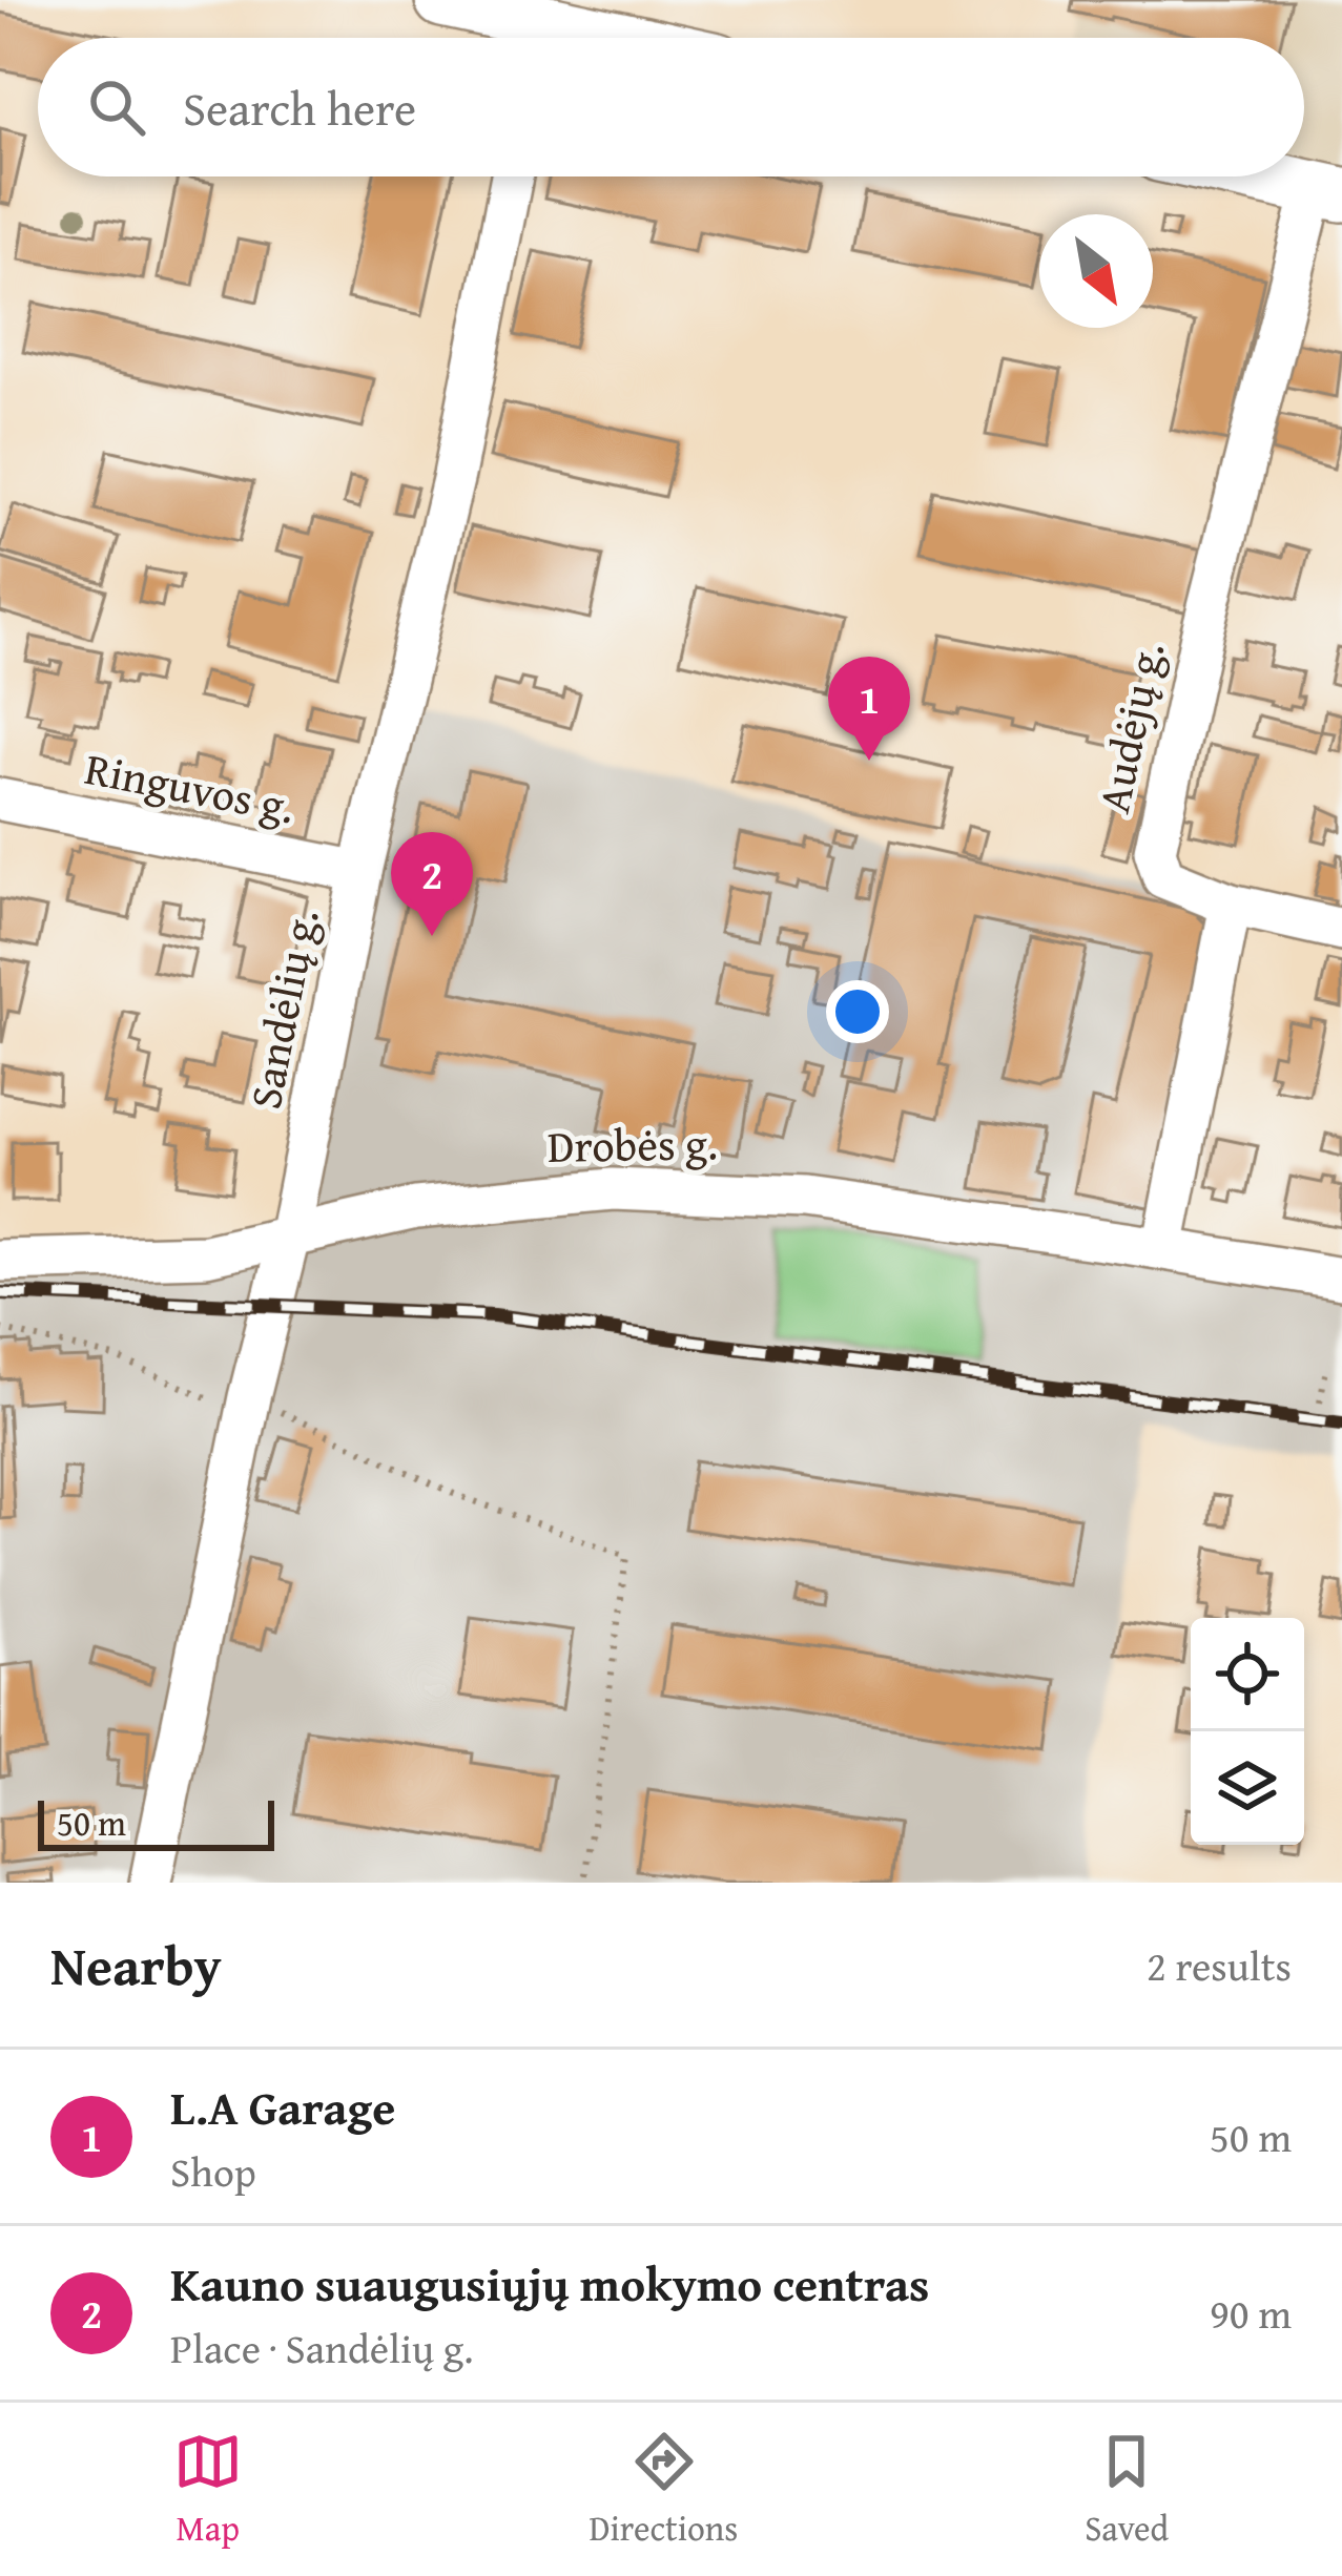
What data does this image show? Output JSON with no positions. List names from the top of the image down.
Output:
{
  "streets": {
    "street": [
      "Audėjų g.",
      "Ringuvos g.",
      "Sandėlių g.",
      "Drobės g."
    ]
  },
  "crossings": [
    ["Ringuvos g.", "Sandėlių g."],
    ["Sandėlių g.", "Drobės g."]
  ],
  "scale_bar": "50 m",
  "north": "bottom right",
  "page": {
    "search": "Search here",
    "pins": ["1", "2"],
    "scale": "50 m",
    "heading": ["Nearby", "2 results"],
    "list": [
      {
        "mark": "1",
        "name": "L.A Garage",
        "note": "Shop",
        "value": "50 m"
      },
      {
        "mark": "2",
        "name": "Kauno suaugusiųjų mokymo centras",
        "note": "Place · Sandėlių g.",
        "value": "90 m"
      }
    ],
    "nav": ["Map", "Directions", "Saved"]
  }
}
